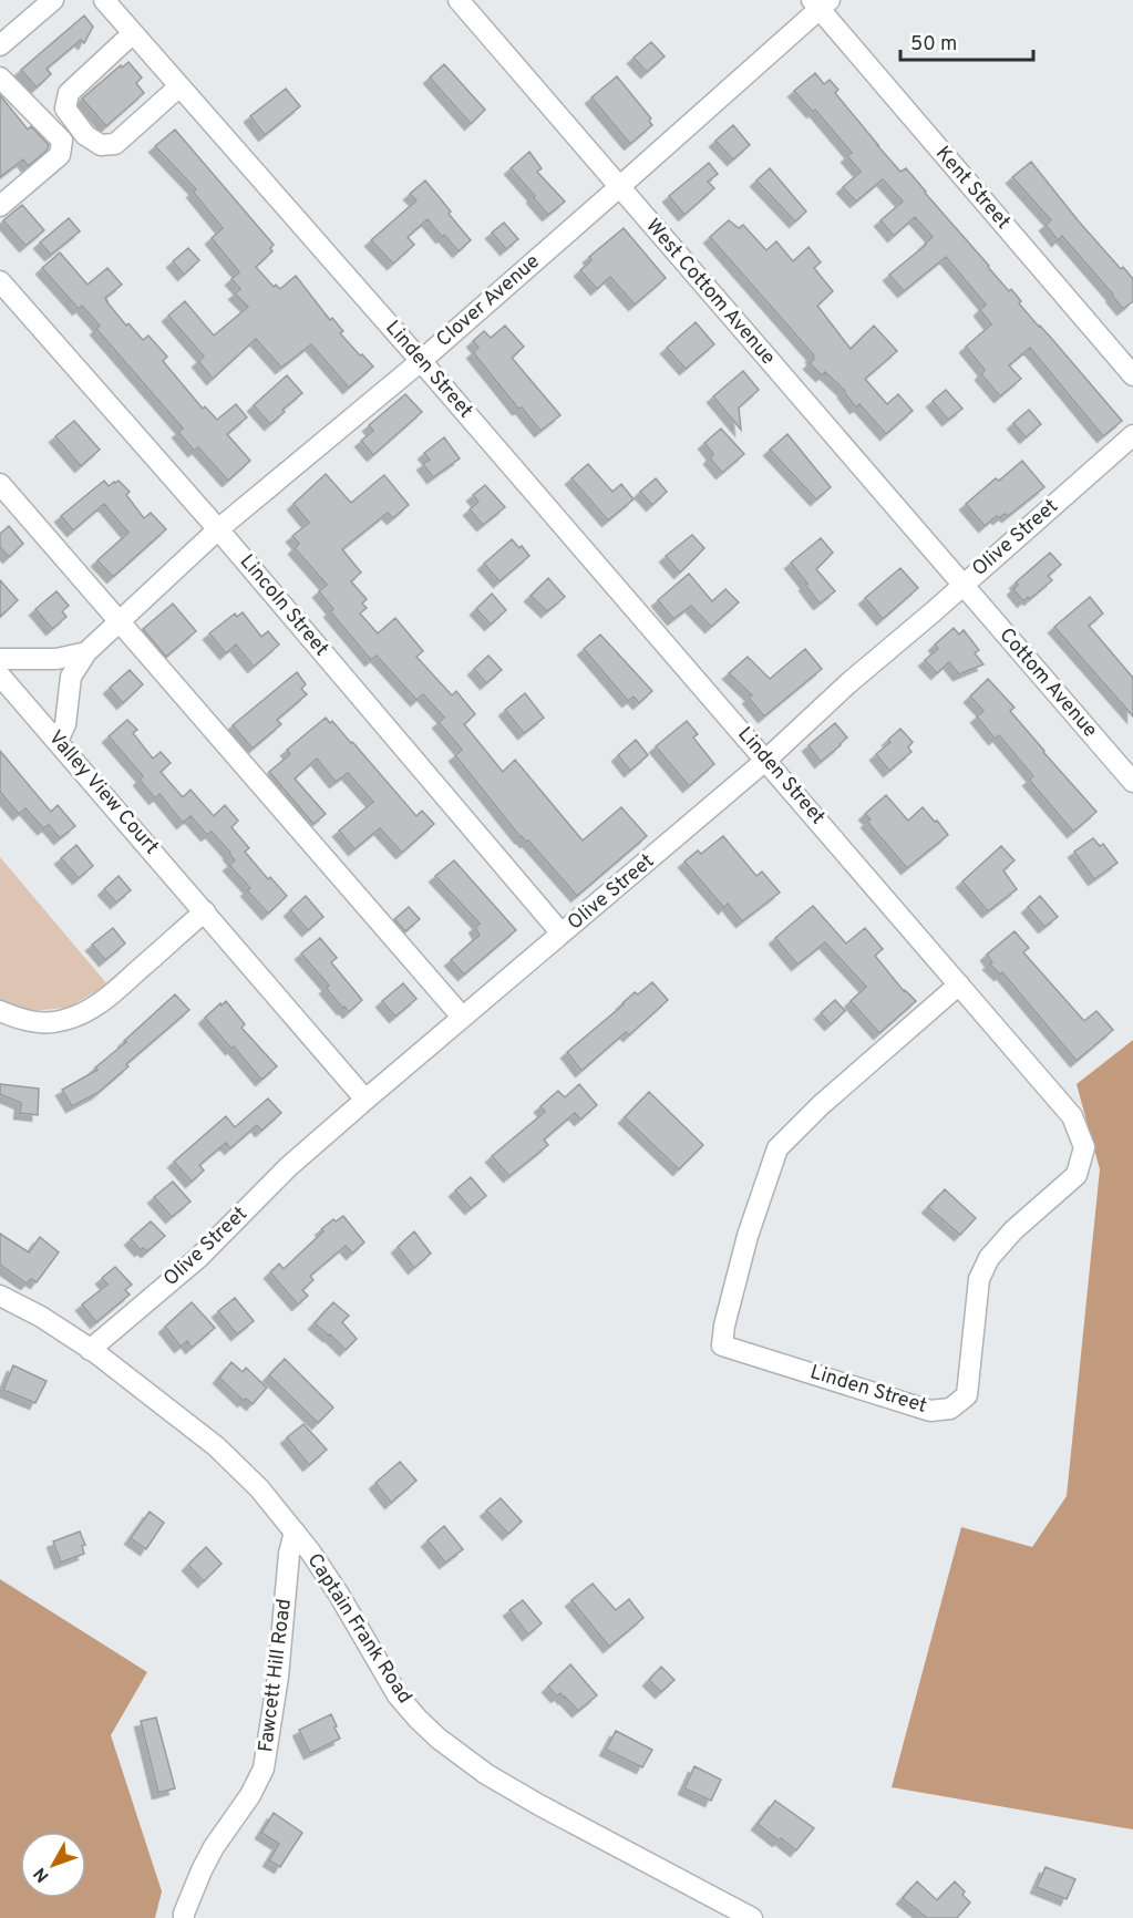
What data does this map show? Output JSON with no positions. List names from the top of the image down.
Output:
{
  "streets": {
    "street": [
      "Kent Street",
      "West Cottom Avenue",
      "Clover Avenue",
      "Linden Street",
      "Olive Street",
      "Lincoln Street",
      "Cottom Avenue",
      "Valley View Court",
      "Captain Frank Road",
      "Fawcett Hill Road"
    ]
  },
  "crossings": [
    ["Kent Street", "Clover Avenue"],
    ["West Cottom Avenue", "Clover Avenue"],
    ["West Cottom Avenue", "Olive Street"],
    ["West Cottom Avenue", "Cottom Avenue"],
    ["Clover Avenue", "Linden Street"],
    ["Clover Avenue", "Lincoln Street"],
    ["Linden Street", "Olive Street"],
    ["Olive Street", "Lincoln Street"],
    ["Olive Street", "Cottom Avenue"],
    ["Olive Street", "Valley View Court"],
    ["Olive Street", "Captain Frank Road"],
    ["Captain Frank Road", "Fawcett Hill Road"]
  ],
  "scale_bar": "50 m",
  "north": "bottom left"
}
